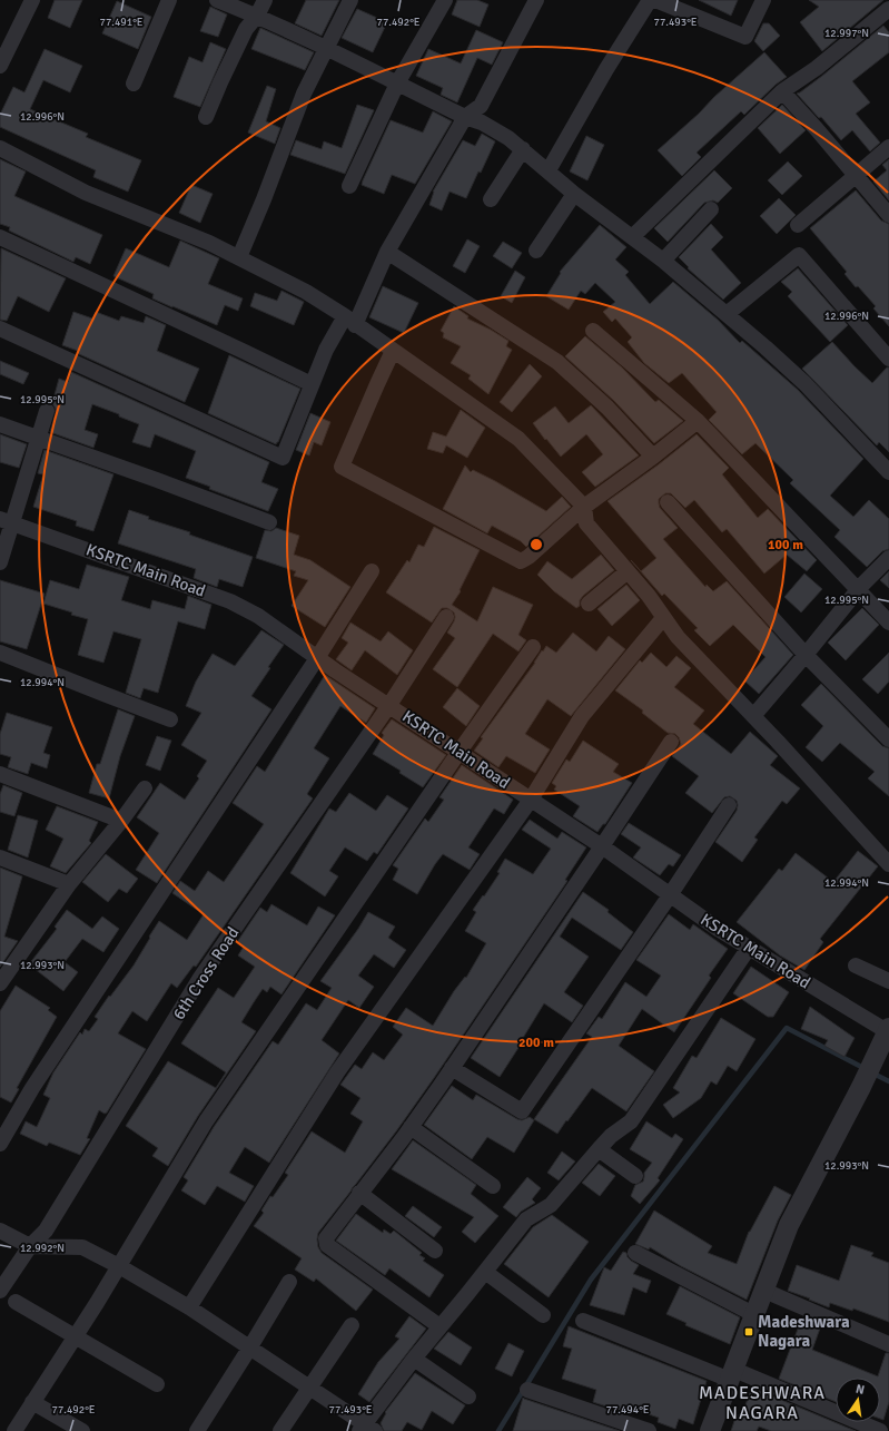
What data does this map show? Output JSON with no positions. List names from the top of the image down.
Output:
{
  "streets": {
    "street": ["KSRTC Main Road", "6th Cross Road"]
  },
  "crossings": [
    ["KSRTC Main Road", "6th Cross Road"]
  ],
  "districts": ["MADESHWARA NAGARA"],
  "places": {
    "transit": ["Madeshwara Nagara"]
  },
  "north": "top",
  "coordinates": [
    "77.491°E",
    "77.492°E",
    "77.493°E",
    "12.997°N",
    "12.996°N",
    "12.995°N",
    "12.994°N",
    "12.993°N",
    "12.992°N",
    "77.494°E"
  ],
  "rings": ["100 m", "200 m"]
}
